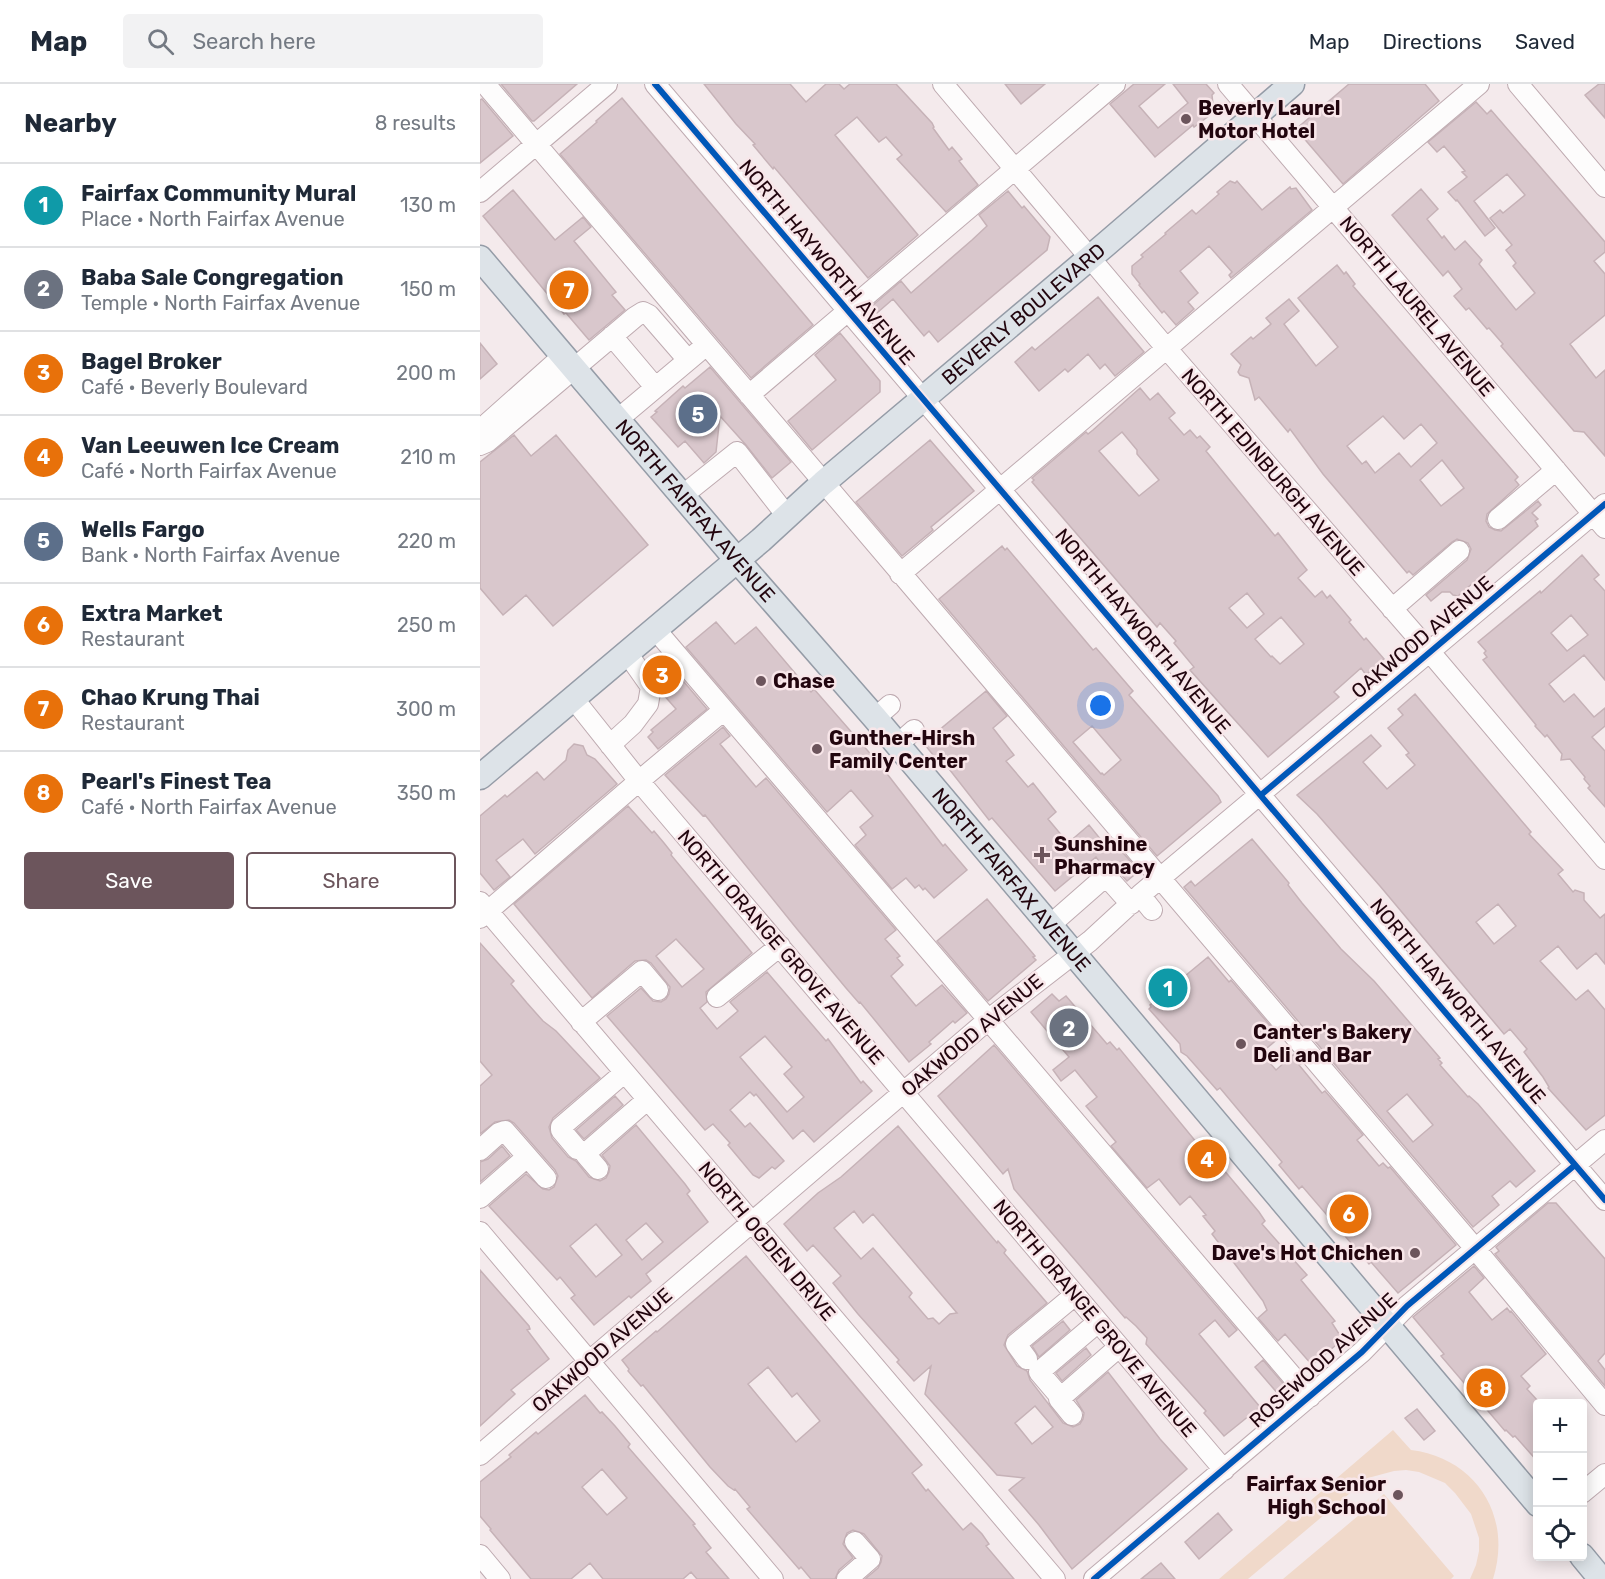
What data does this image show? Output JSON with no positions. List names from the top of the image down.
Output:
{
  "streets": {
    "main road": ["BEVERLY BOULEVARD", "NORTH FAIRFAX AVENUE"],
    "street": [
      "NORTH HAYWORTH AVENUE",
      "NORTH LAUREL AVENUE",
      "NORTH EDINBURGH AVENUE",
      "OAKWOOD AVENUE",
      "NORTH ORANGE GROVE AVENUE",
      "NORTH OGDEN DRIVE",
      "ROSEWOOD AVENUE"
    ]
  },
  "crossings": [
    ["NORTH HAYWORTH AVENUE", "BEVERLY BOULEVARD"],
    ["NORTH HAYWORTH AVENUE", "OAKWOOD AVENUE"],
    ["NORTH HAYWORTH AVENUE", "ROSEWOOD AVENUE"],
    ["NORTH LAUREL AVENUE", "BEVERLY BOULEVARD"],
    ["NORTH LAUREL AVENUE", "OAKWOOD AVENUE"],
    ["BEVERLY BOULEVARD", "NORTH EDINBURGH AVENUE"],
    ["BEVERLY BOULEVARD", "NORTH FAIRFAX AVENUE"],
    ["BEVERLY BOULEVARD", "NORTH ORANGE GROVE AVENUE"],
    ["NORTH EDINBURGH AVENUE", "OAKWOOD AVENUE"],
    ["NORTH FAIRFAX AVENUE", "OAKWOOD AVENUE"],
    ["NORTH FAIRFAX AVENUE", "ROSEWOOD AVENUE"],
    ["OAKWOOD AVENUE", "NORTH ORANGE GROVE AVENUE"],
    ["OAKWOOD AVENUE", "NORTH OGDEN DRIVE"],
    ["NORTH ORANGE GROVE AVENUE", "ROSEWOOD AVENUE"]
  ],
  "places": {
    "other": [
      "Beverly Laurel Motor Hotel",
      "Chase",
      "Gunther-Hirsh Family Center",
      "Canter's Bakery Deli and Bar",
      "Dave's Hot Chichen",
      "Fairfax Senior High School"
    ],
    "health": ["Sunshine Pharmacy"]
  },
  "page": {
    "header": "Map",
    "search": "Search here",
    "nav": ["Map", "Directions", "Saved"],
    "heading": ["Nearby", "8 results"],
    "list": [
      {
        "mark": "1",
        "name": "Fairfax Community Mural",
        "note": "Place · North Fairfax Avenue",
        "value": "130 m"
      },
      {
        "mark": "2",
        "name": "Baba Sale Congregation",
        "note": "Temple · North Fairfax Avenue",
        "value": "150 m"
      },
      {
        "mark": "3",
        "name": "Bagel Broker",
        "note": "Café · Beverly Boulevard",
        "value": "200 m"
      },
      {
        "mark": "4",
        "name": "Van Leeuwen Ice Cream",
        "note": "Café · North Fairfax Avenue",
        "value": "210 m"
      },
      {
        "mark": "5",
        "name": "Wells Fargo",
        "note": "Bank · North Fairfax Avenue",
        "value": "220 m"
      },
      {
        "mark": "6",
        "name": "Extra Market",
        "note": "Restaurant",
        "value": "250 m"
      },
      {
        "mark": "7",
        "name": "Chao Krung Thai",
        "note": "Restaurant",
        "value": "300 m"
      },
      {
        "mark": "8",
        "name": "Pearl's Finest Tea",
        "note": "Café · North Fairfax Avenue",
        "value": "350 m"
      }
    ],
    "pins": [
      "7",
      "5",
      "3",
      "1",
      "2",
      "4",
      "6",
      "8"
    ],
    "buttons": ["Save", "Share"],
    "map_buttons": ["+", "−"]
  }
}
